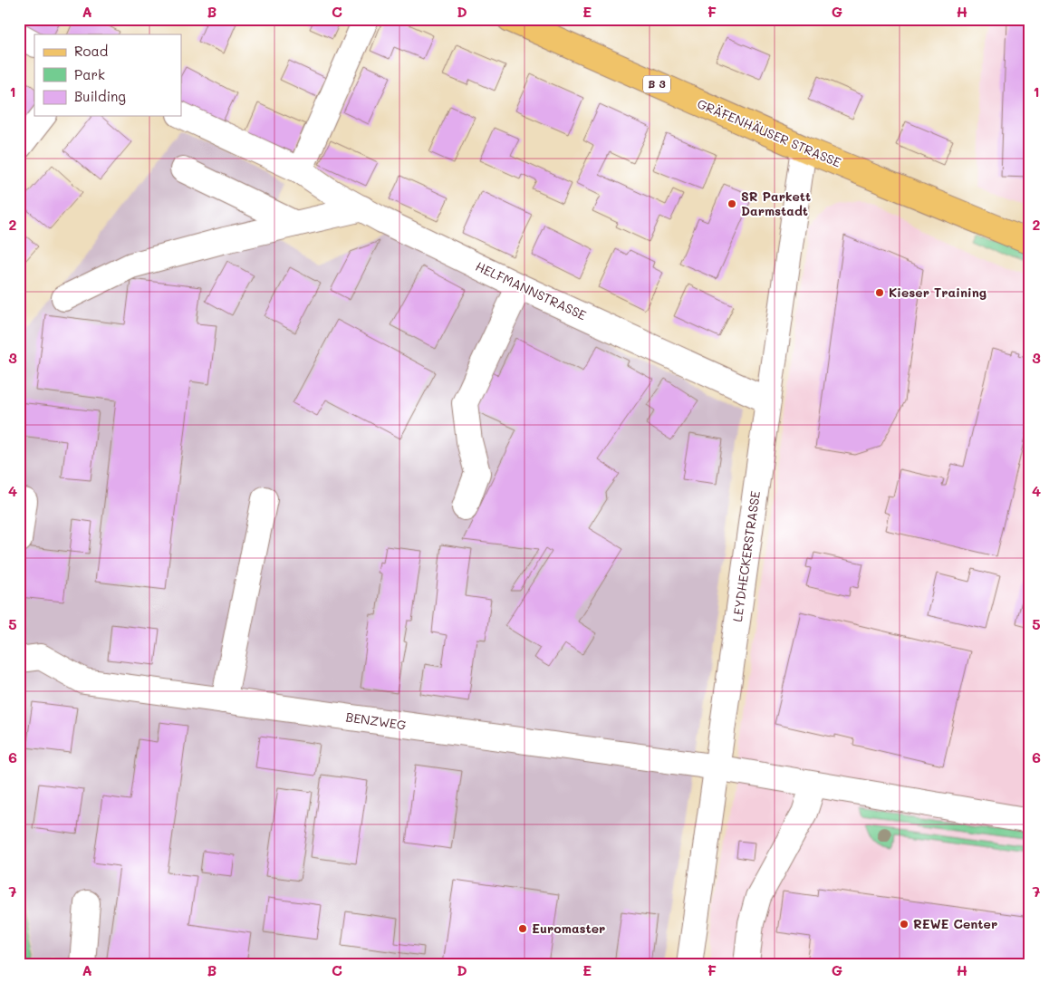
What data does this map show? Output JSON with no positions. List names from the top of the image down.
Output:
{
  "streets": {
    "main road": ["B 3", "GRÄFENHÄUSER STRASSE"],
    "street": ["HELFMANNSTRASSE", "LEYDHECKERSTRASSE", "BENZWEG"]
  },
  "crossings": [
    ["GRÄFENHÄUSER STRASSE", "LEYDHECKERSTRASSE"],
    ["HELFMANNSTRASSE", "LEYDHECKERSTRASSE"],
    ["LEYDHECKERSTRASSE", "BENZWEG"]
  ],
  "places": [
    "SR Parkett Darmstadt",
    "Kieser Training",
    "REWE Center",
    "Euromaster"
  ],
  "legend": ["Road", "Park", "Building"],
  "grid": {
    "columns": [
      "A",
      "B",
      "C",
      "D",
      "E",
      "F",
      "G",
      "H"
    ],
    "rows": [
      "1",
      "2",
      "3",
      "4",
      "5",
      "6",
      "7"
    ]
  }
}
